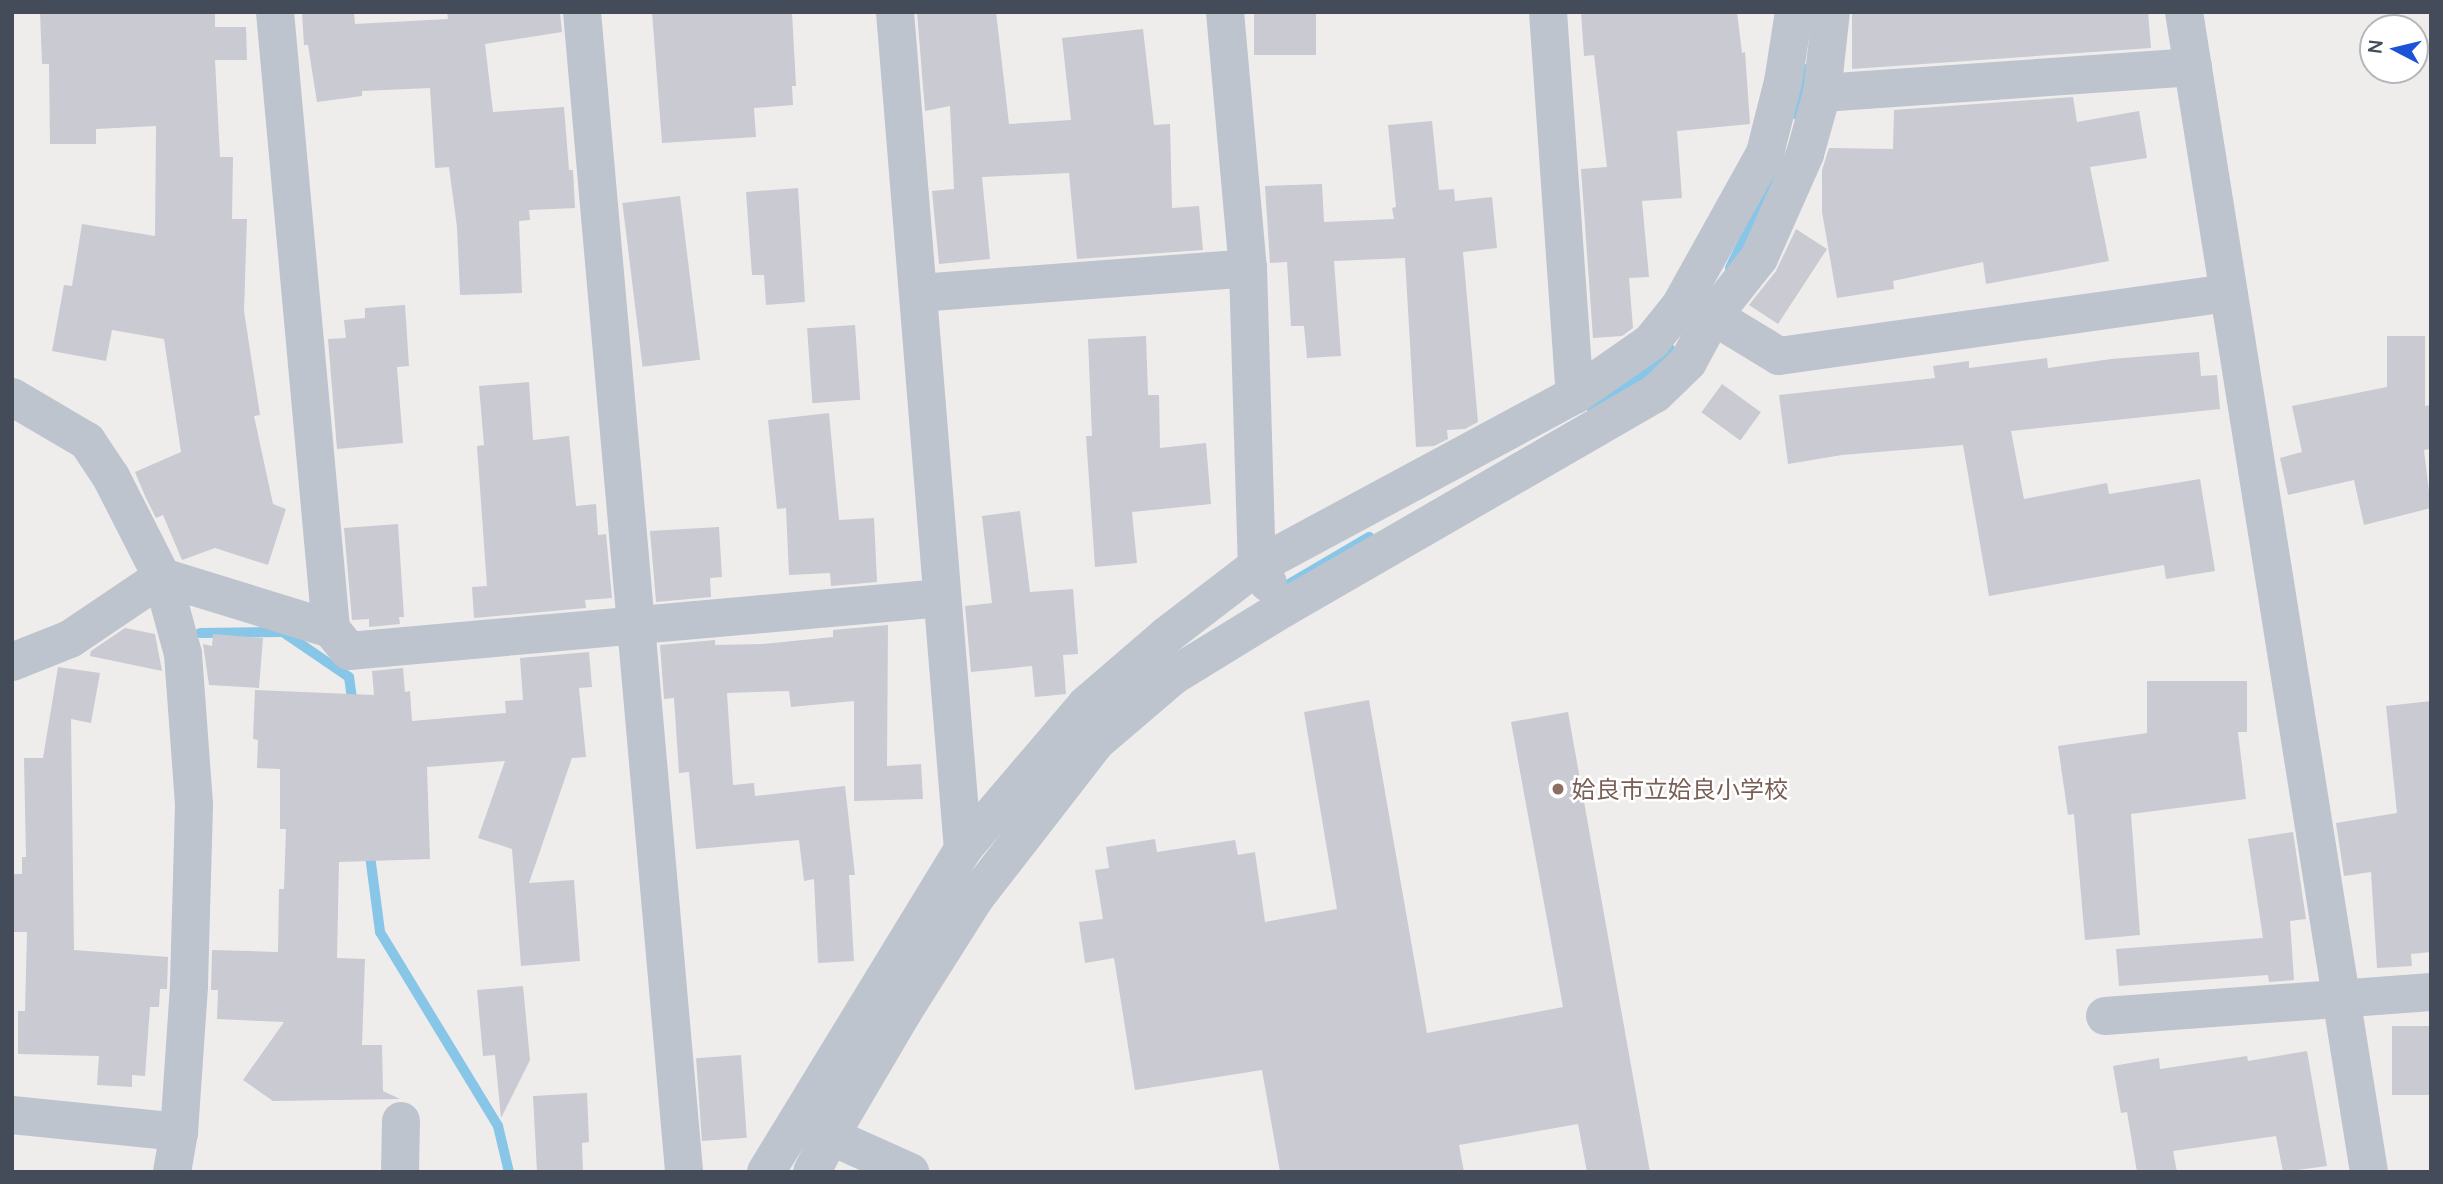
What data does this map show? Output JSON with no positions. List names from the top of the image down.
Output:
{
  "places": ["姶良市立姶良小学校"],
  "north": "left"
}
